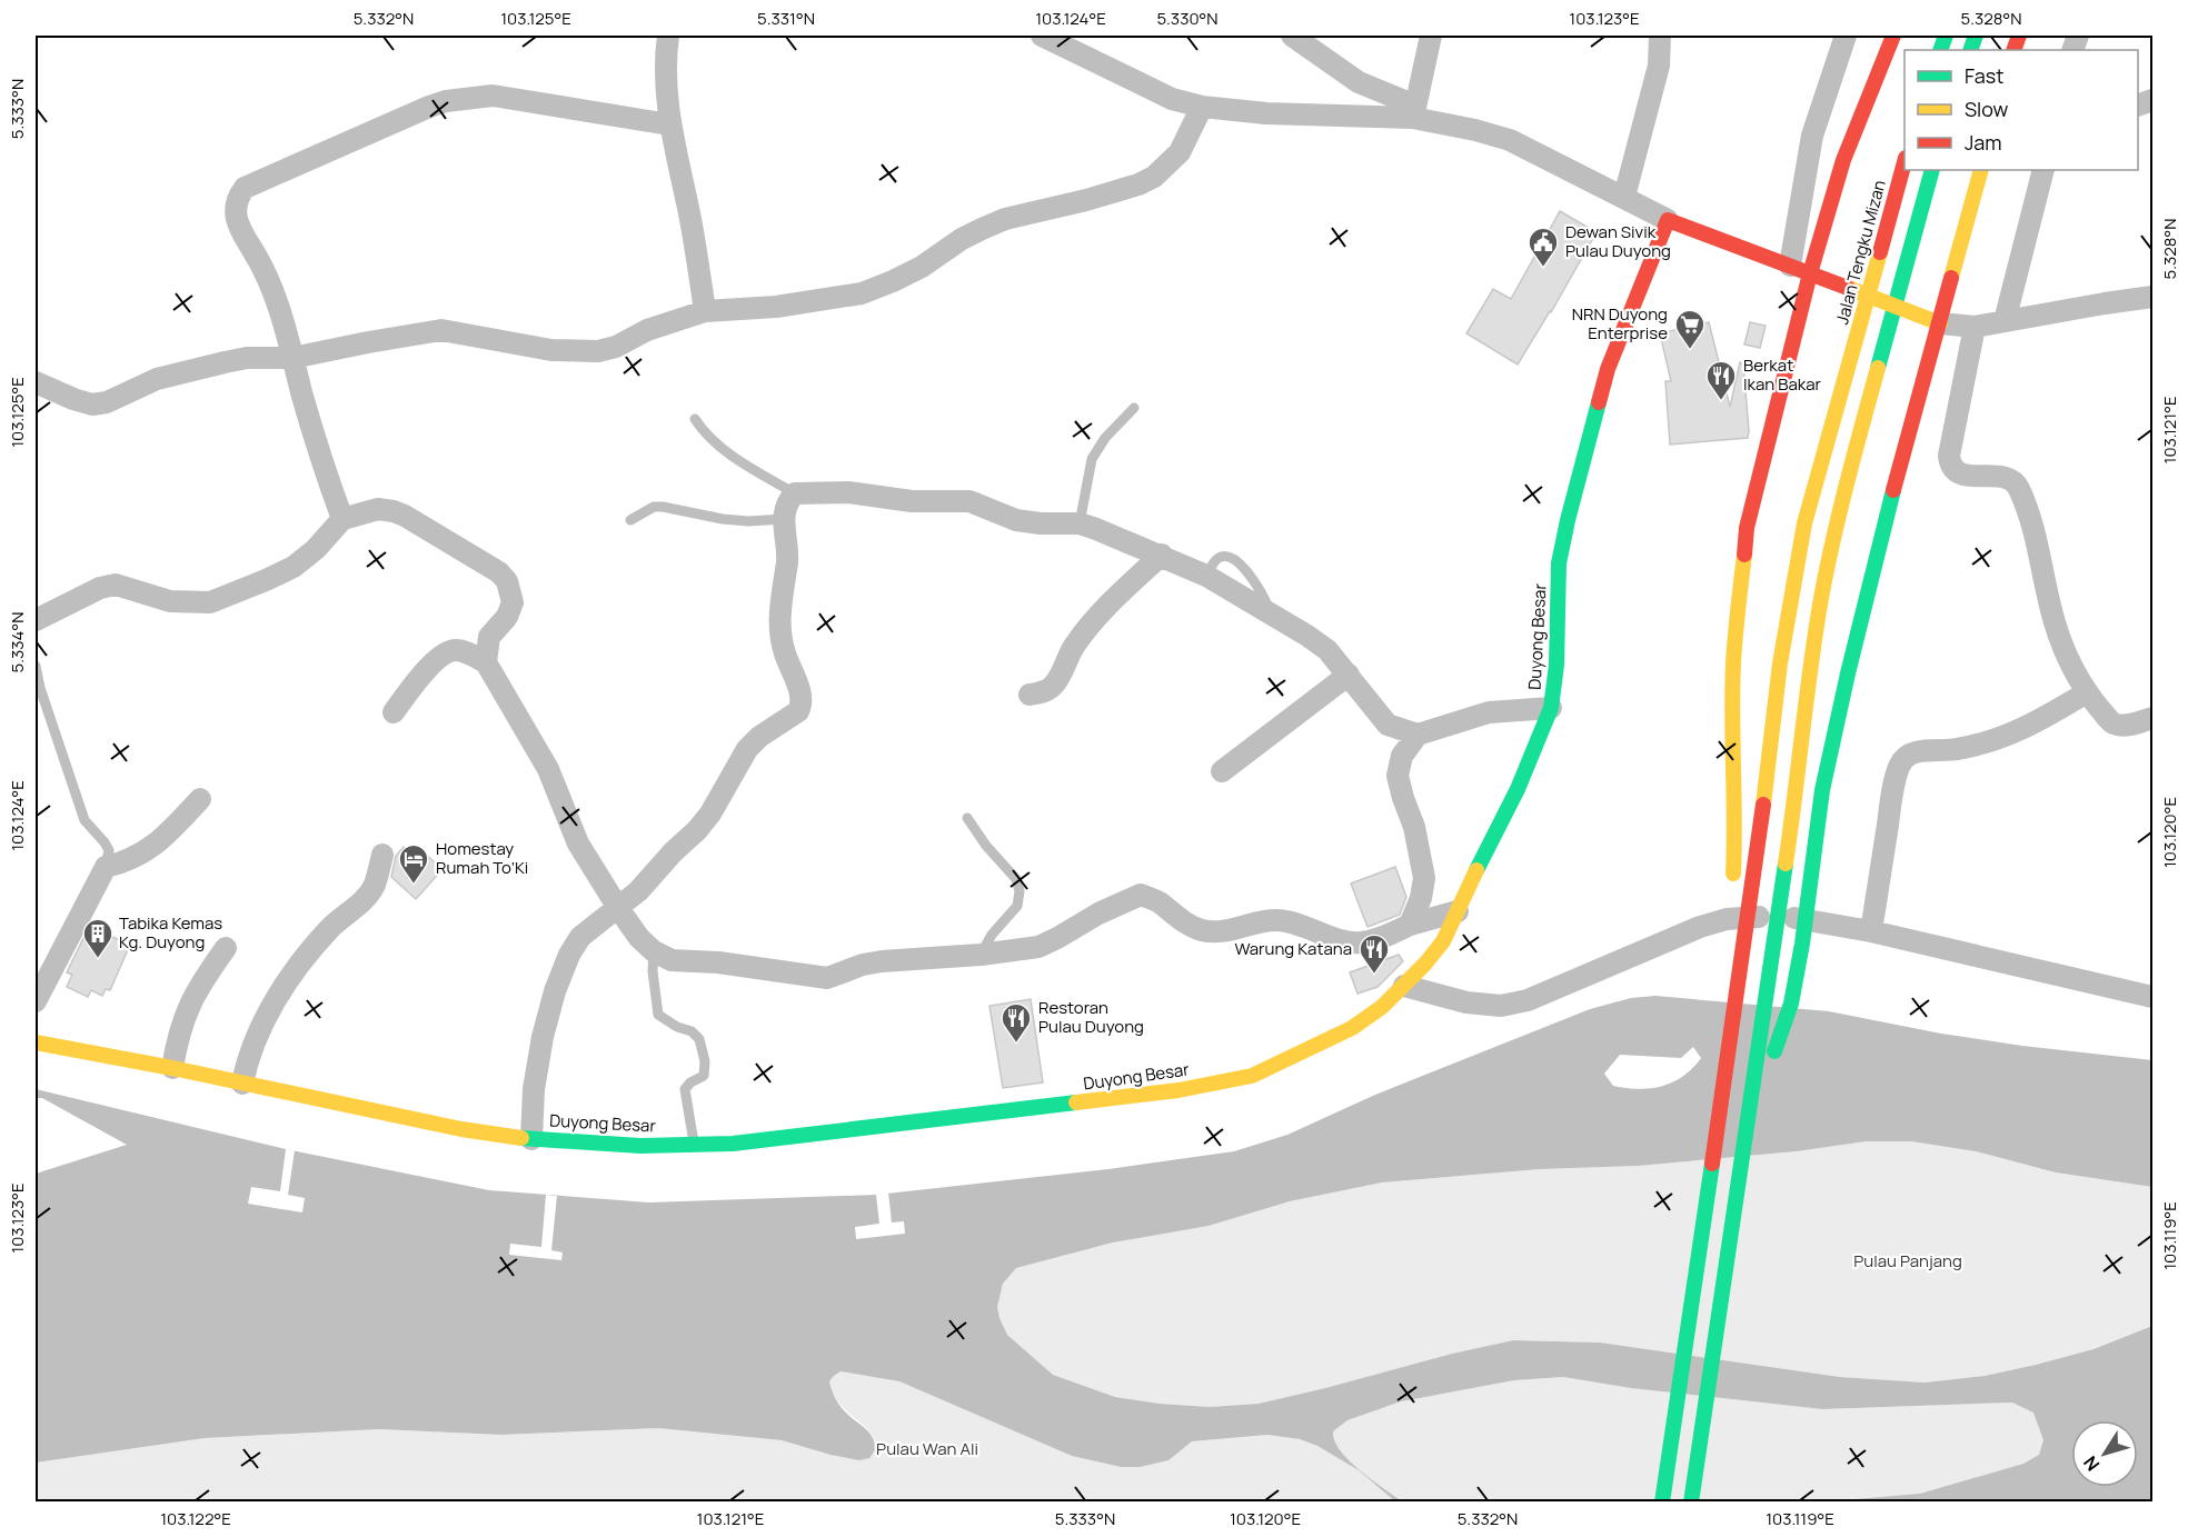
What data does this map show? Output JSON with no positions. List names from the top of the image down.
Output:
{
  "streets": {
    "main road": ["Jalan Tengku Mizan", "Duyong Besar"]
  },
  "parks": ["Pulau Panjang", "Pulau Wan Ali"],
  "places": {
    "public building": ["Dewan Sivik Pulau Duyong"],
    "supermarket": ["NRN Duyong Enterprise"],
    "restaurant": ["Berkat Ikan Bakar", "Warung Katana", "Restoran Pulau Duyong"],
    "hotel": ["Homestay Rumah To’Ki"],
    "building": ["Tabika Kemas Kg. Duyong"]
  },
  "legend": ["Fast", "Slow", "Jam"],
  "north": "bottom left",
  "coordinates": [
    "5.332°N",
    "103.125°E",
    "5.331°N",
    "103.124°E",
    "5.330°N",
    "103.123°E",
    "5.328°N",
    "5.333°N",
    "103.121°E",
    "5.334°N",
    "103.120°E",
    "103.119°E",
    "103.122°E"
  ]
}
